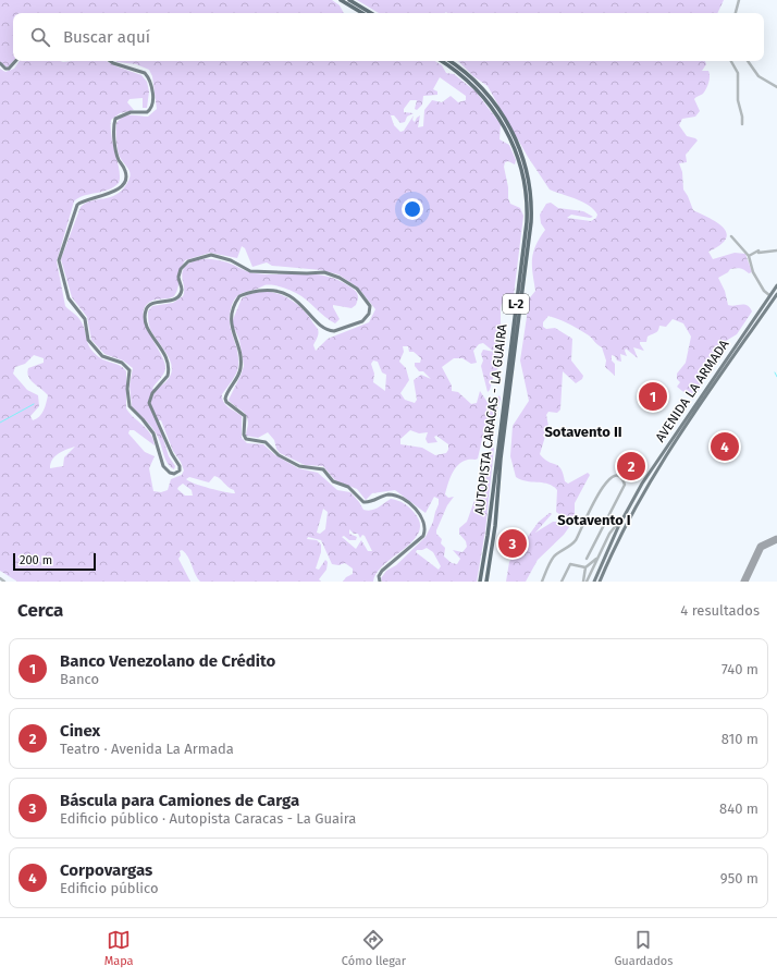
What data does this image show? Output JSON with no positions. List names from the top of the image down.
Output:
{
  "streets": {
    "highway": ["L-2", "AUTOPISTA CARACAS - LA GUAIRA"],
    "main road": ["AVENIDA LA ARMADA"]
  },
  "districts": ["Sotavento II", "Sotavento I"],
  "scale_bar": "200 m",
  "page": {
    "search": "Buscar aquí",
    "pins": [
      "1",
      "4",
      "2",
      "3"
    ],
    "scale": "200 m",
    "heading": ["Cerca", "4 resultados"],
    "list": [
      {
        "mark": "1",
        "name": "Banco Venezolano de Crédito",
        "note": "Banco",
        "value": "740 m"
      },
      {
        "mark": "2",
        "name": "Cinex",
        "note": "Teatro · Avenida La Armada",
        "value": "810 m"
      },
      {
        "mark": "3",
        "name": "Báscula para Camiones de Carga",
        "note": "Edificio público · Autopista Caracas - La Guaira",
        "value": "840 m"
      },
      {
        "mark": "4",
        "name": "Corpovargas",
        "note": "Edificio público",
        "value": "950 m"
      }
    ],
    "nav": ["Mapa", "Cómo llegar", "Guardados"]
  }
}
